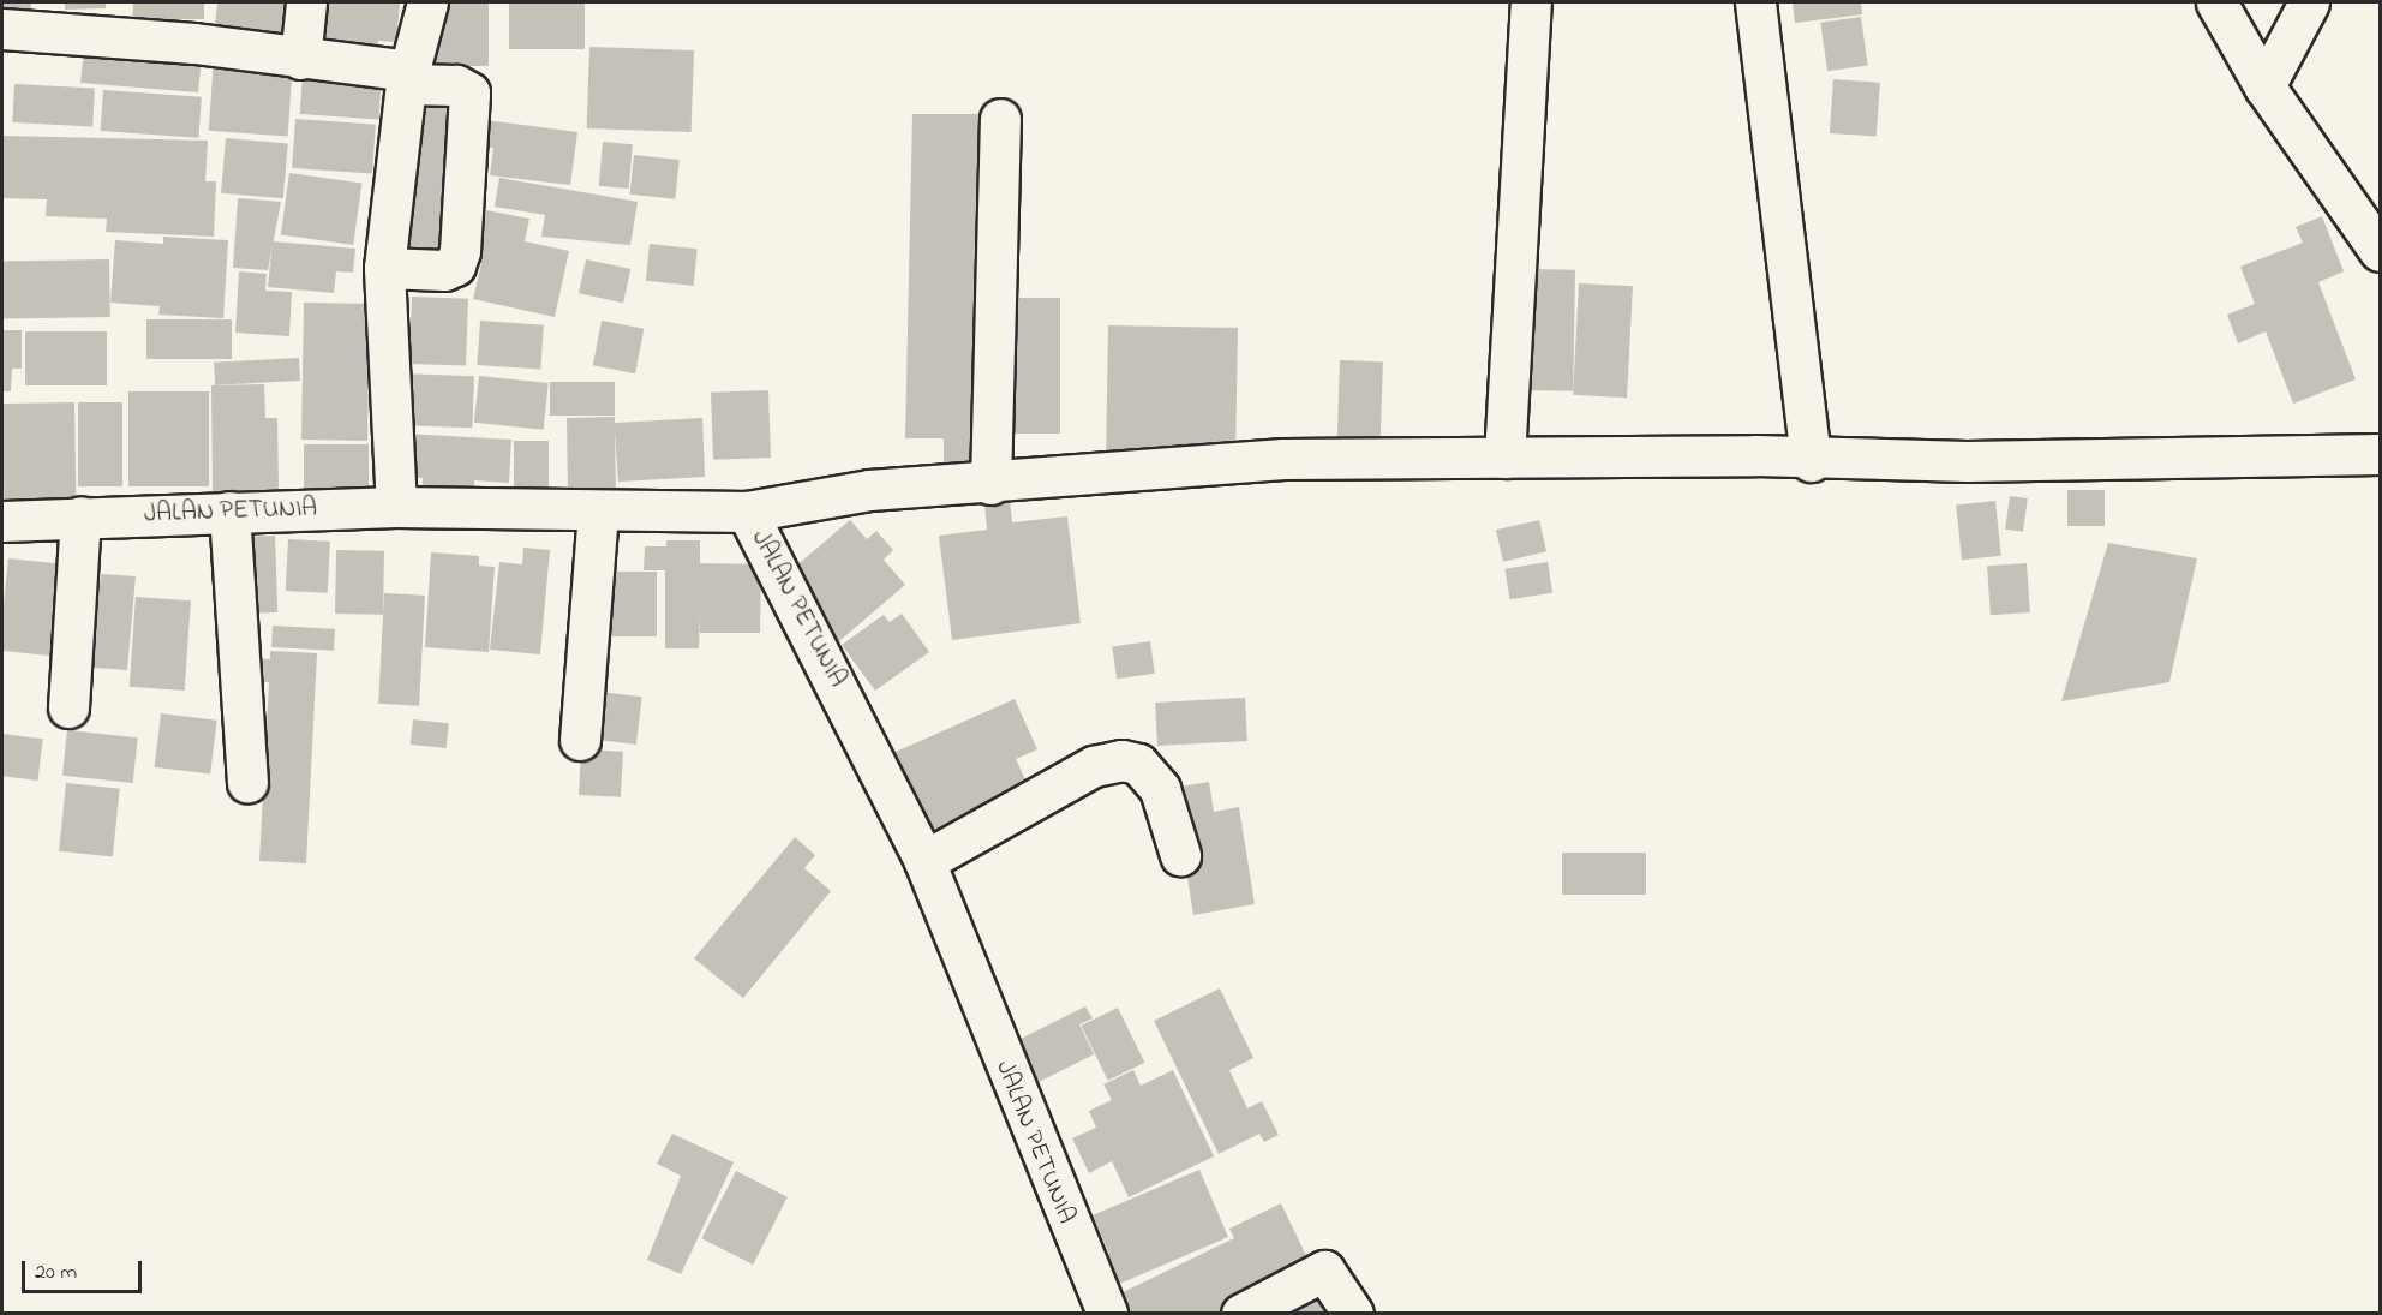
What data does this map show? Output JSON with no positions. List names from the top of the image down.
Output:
{
  "streets": {
    "street": ["JALAN PETUNIA"]
  },
  "scale_bar": "20 m"
}
